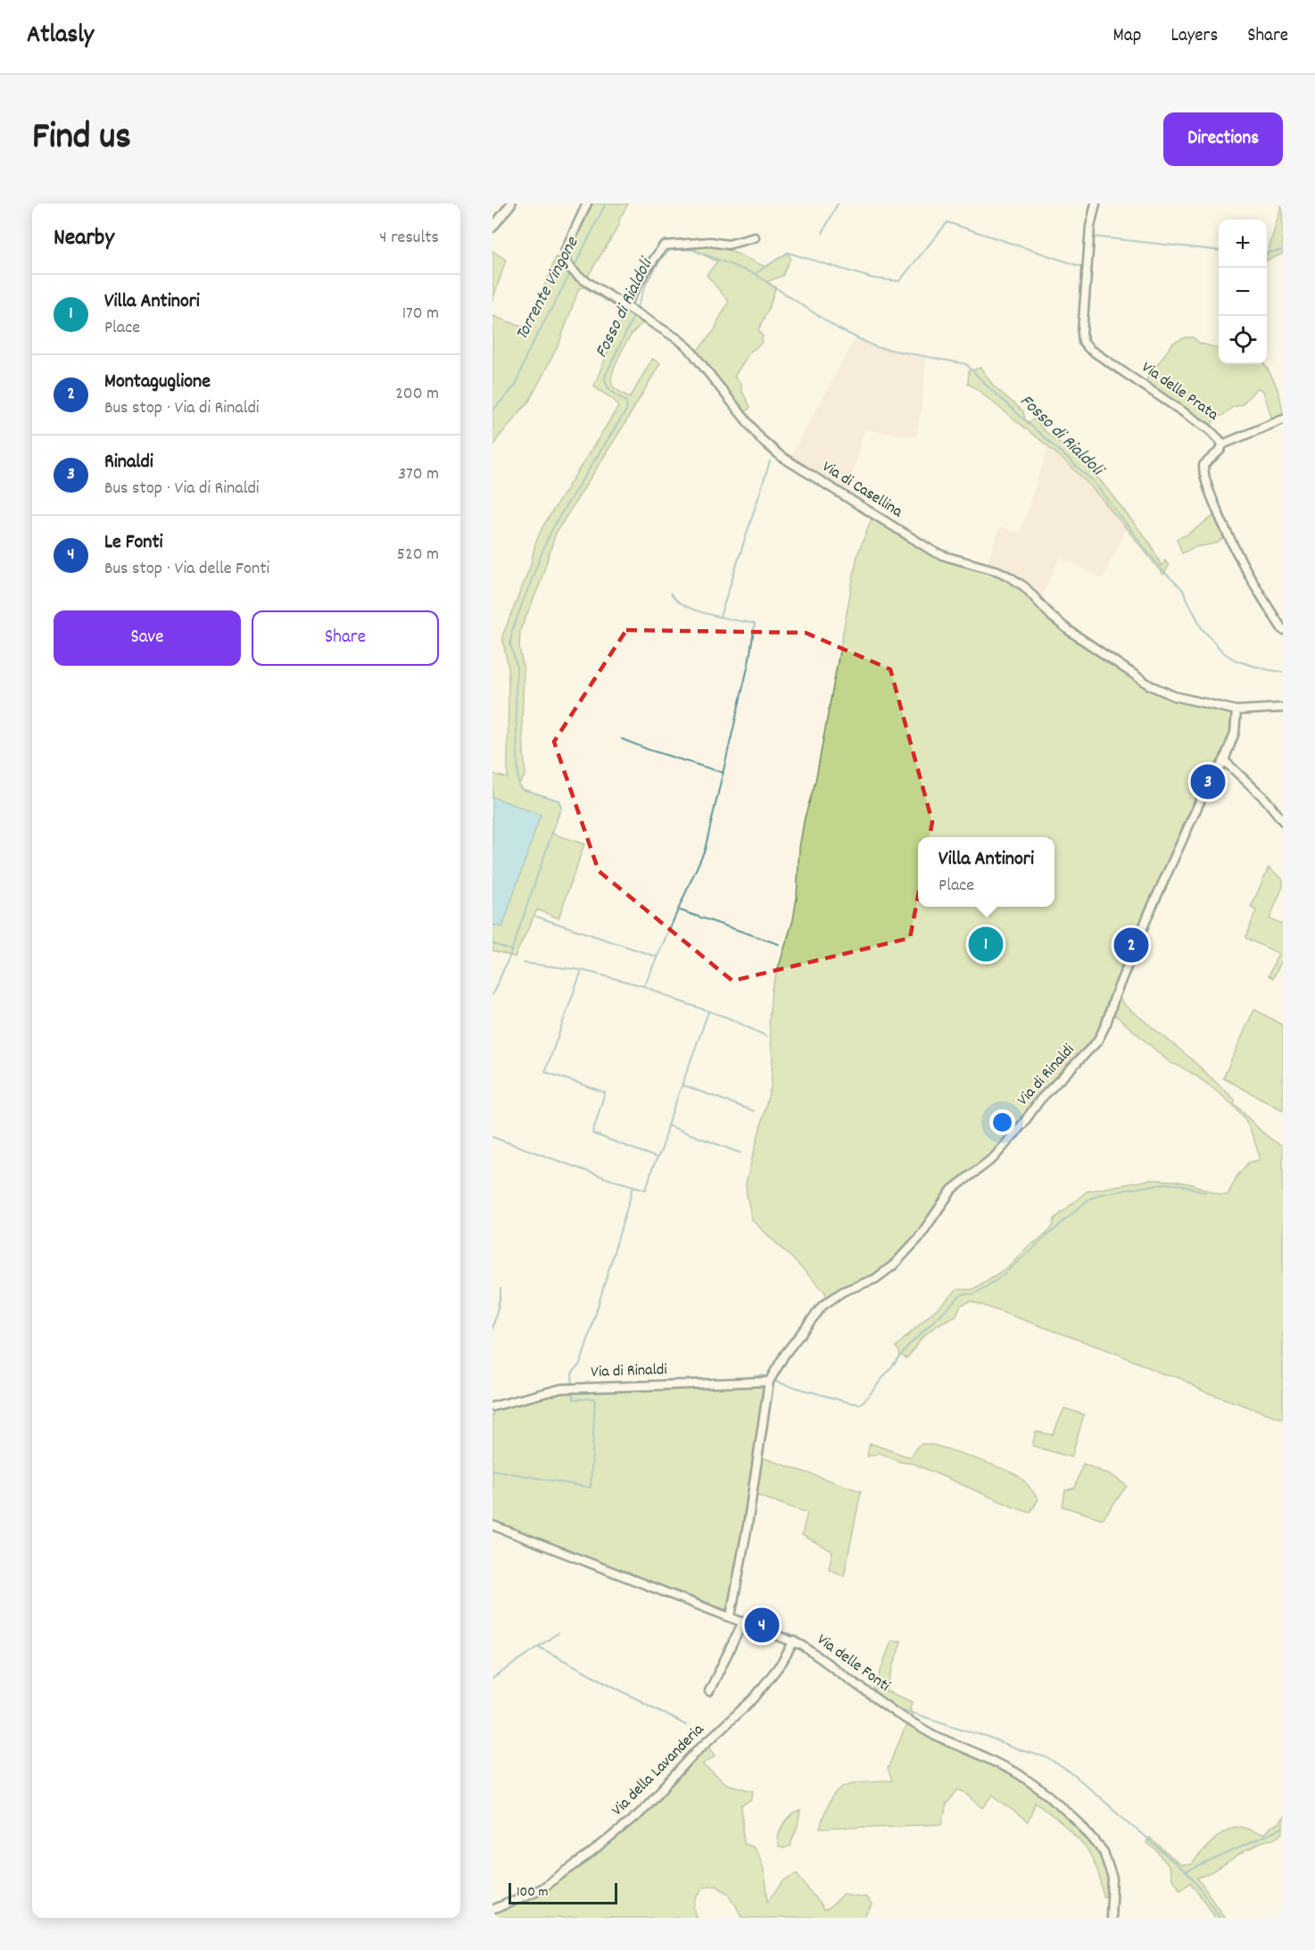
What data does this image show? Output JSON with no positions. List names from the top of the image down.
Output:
{
  "streets": {
    "street": [
      "Via delle Prata",
      "Via di Casellina",
      "Via di Rinaldi",
      "Via delle Fonti",
      "Via della Lavanderia"
    ]
  },
  "crossings": [
    ["Via di Casellina", "Via di Rinaldi"],
    ["Via di Rinaldi", "Via delle Fonti"],
    ["Via delle Fonti", "Via della Lavanderia"]
  ],
  "water": ["Torrente Vingone", "Fosso di Rialdoli"],
  "scale_bar": "100 m",
  "page": {
    "header": "Atlasly",
    "nav": ["Map", "Layers", "Share"],
    "title": "Find us",
    "buttons": [
      "Directions",
      ["Save", "Share"]
    ],
    "heading": ["Nearby", "4 results"],
    "map_buttons": ["+", "−"],
    "list": [
      {
        "mark": "1",
        "name": "Villa Antinori",
        "note": "Place",
        "value": "170 m"
      },
      {
        "mark": "2",
        "name": "Montaguglione",
        "note": "Bus stop · Via di Rinaldi",
        "value": "200 m"
      },
      {
        "mark": "3",
        "name": "Rinaldi",
        "note": "Bus stop · Via di Rinaldi",
        "value": "370 m"
      },
      {
        "mark": "4",
        "name": "Le Fonti",
        "note": "Bus stop · Via delle Fonti",
        "value": "520 m"
      }
    ],
    "pins": [
      "3",
      "1",
      "2",
      "4"
    ],
    "popup": ["Villa Antinori", "Place"],
    "scale": "100 m"
  }
}
